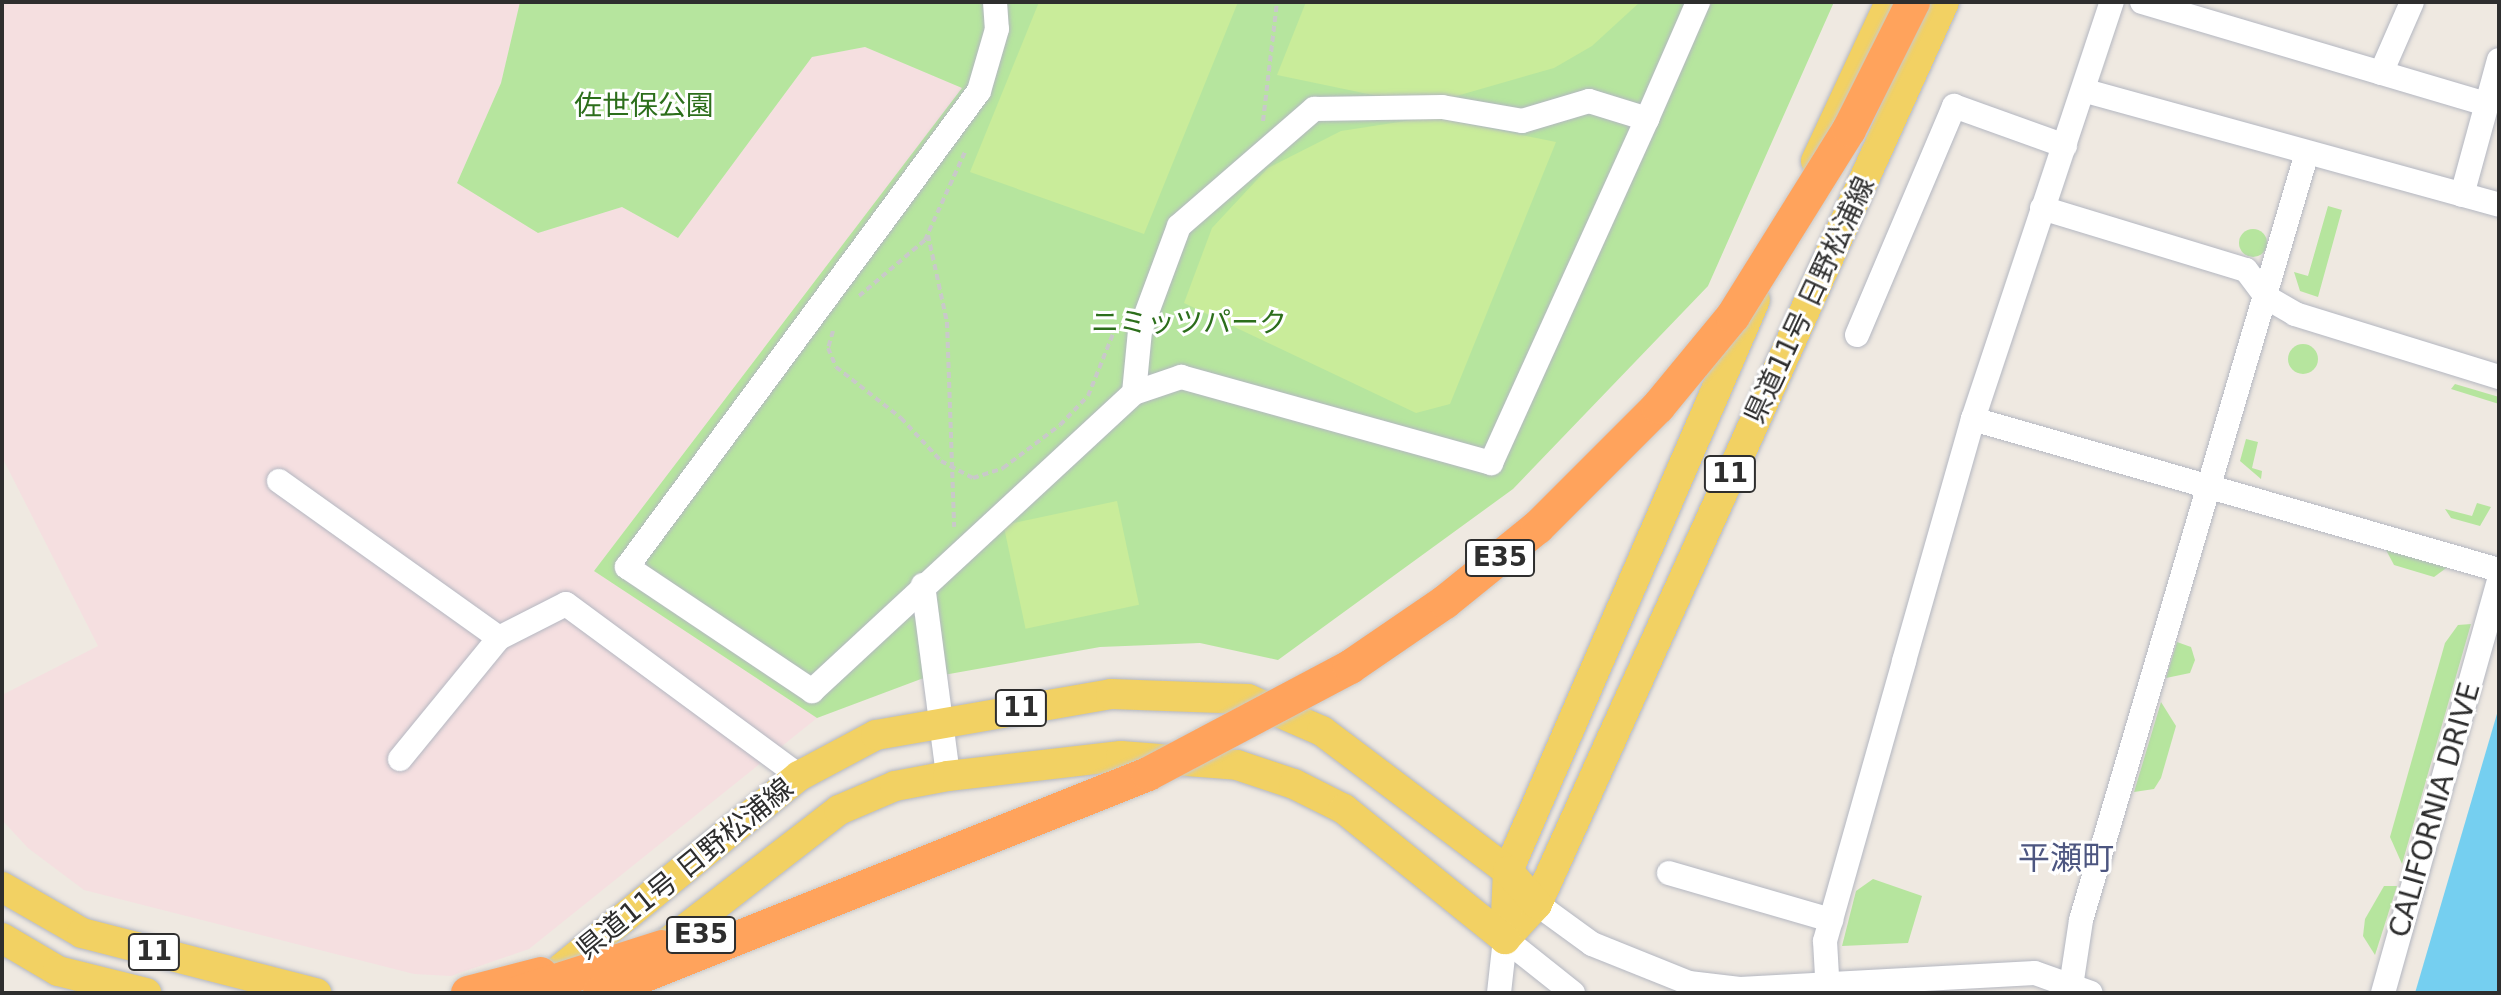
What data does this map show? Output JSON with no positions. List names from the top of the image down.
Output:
{
  "streets": {
    "highway": ["E35"],
    "main road": ["県道11号 日野松浦線", "11"],
    "street": ["CALIFORNIA DRIVE"]
  },
  "crossings": [
    ["県道11号 日野松浦線", "E35"]
  ],
  "districts": ["平瀬町"],
  "parks": ["佐世保公園", "ニミッツパーク"]
}
